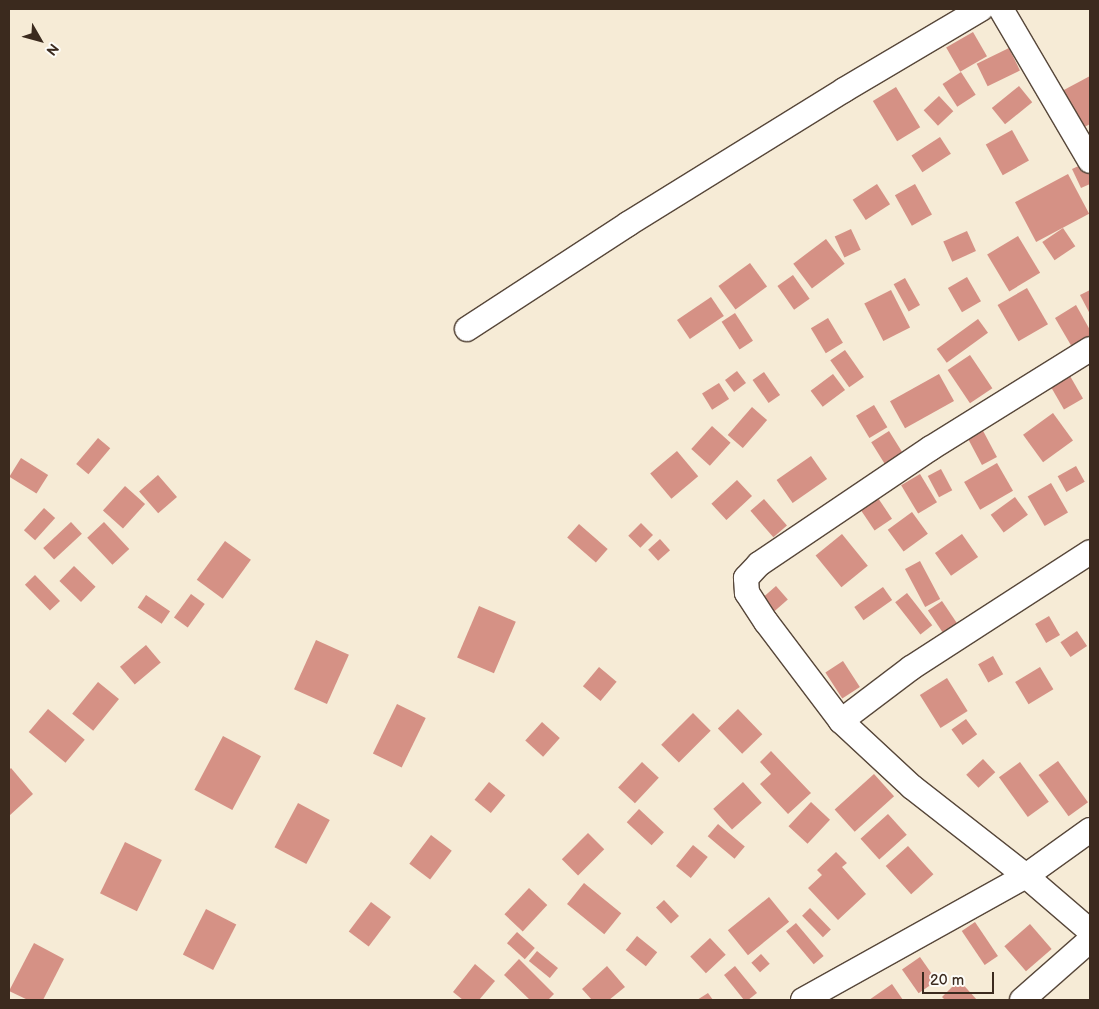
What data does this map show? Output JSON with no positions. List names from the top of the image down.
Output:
{
  "scale_bar": "20 m",
  "north": "bottom right"
}
